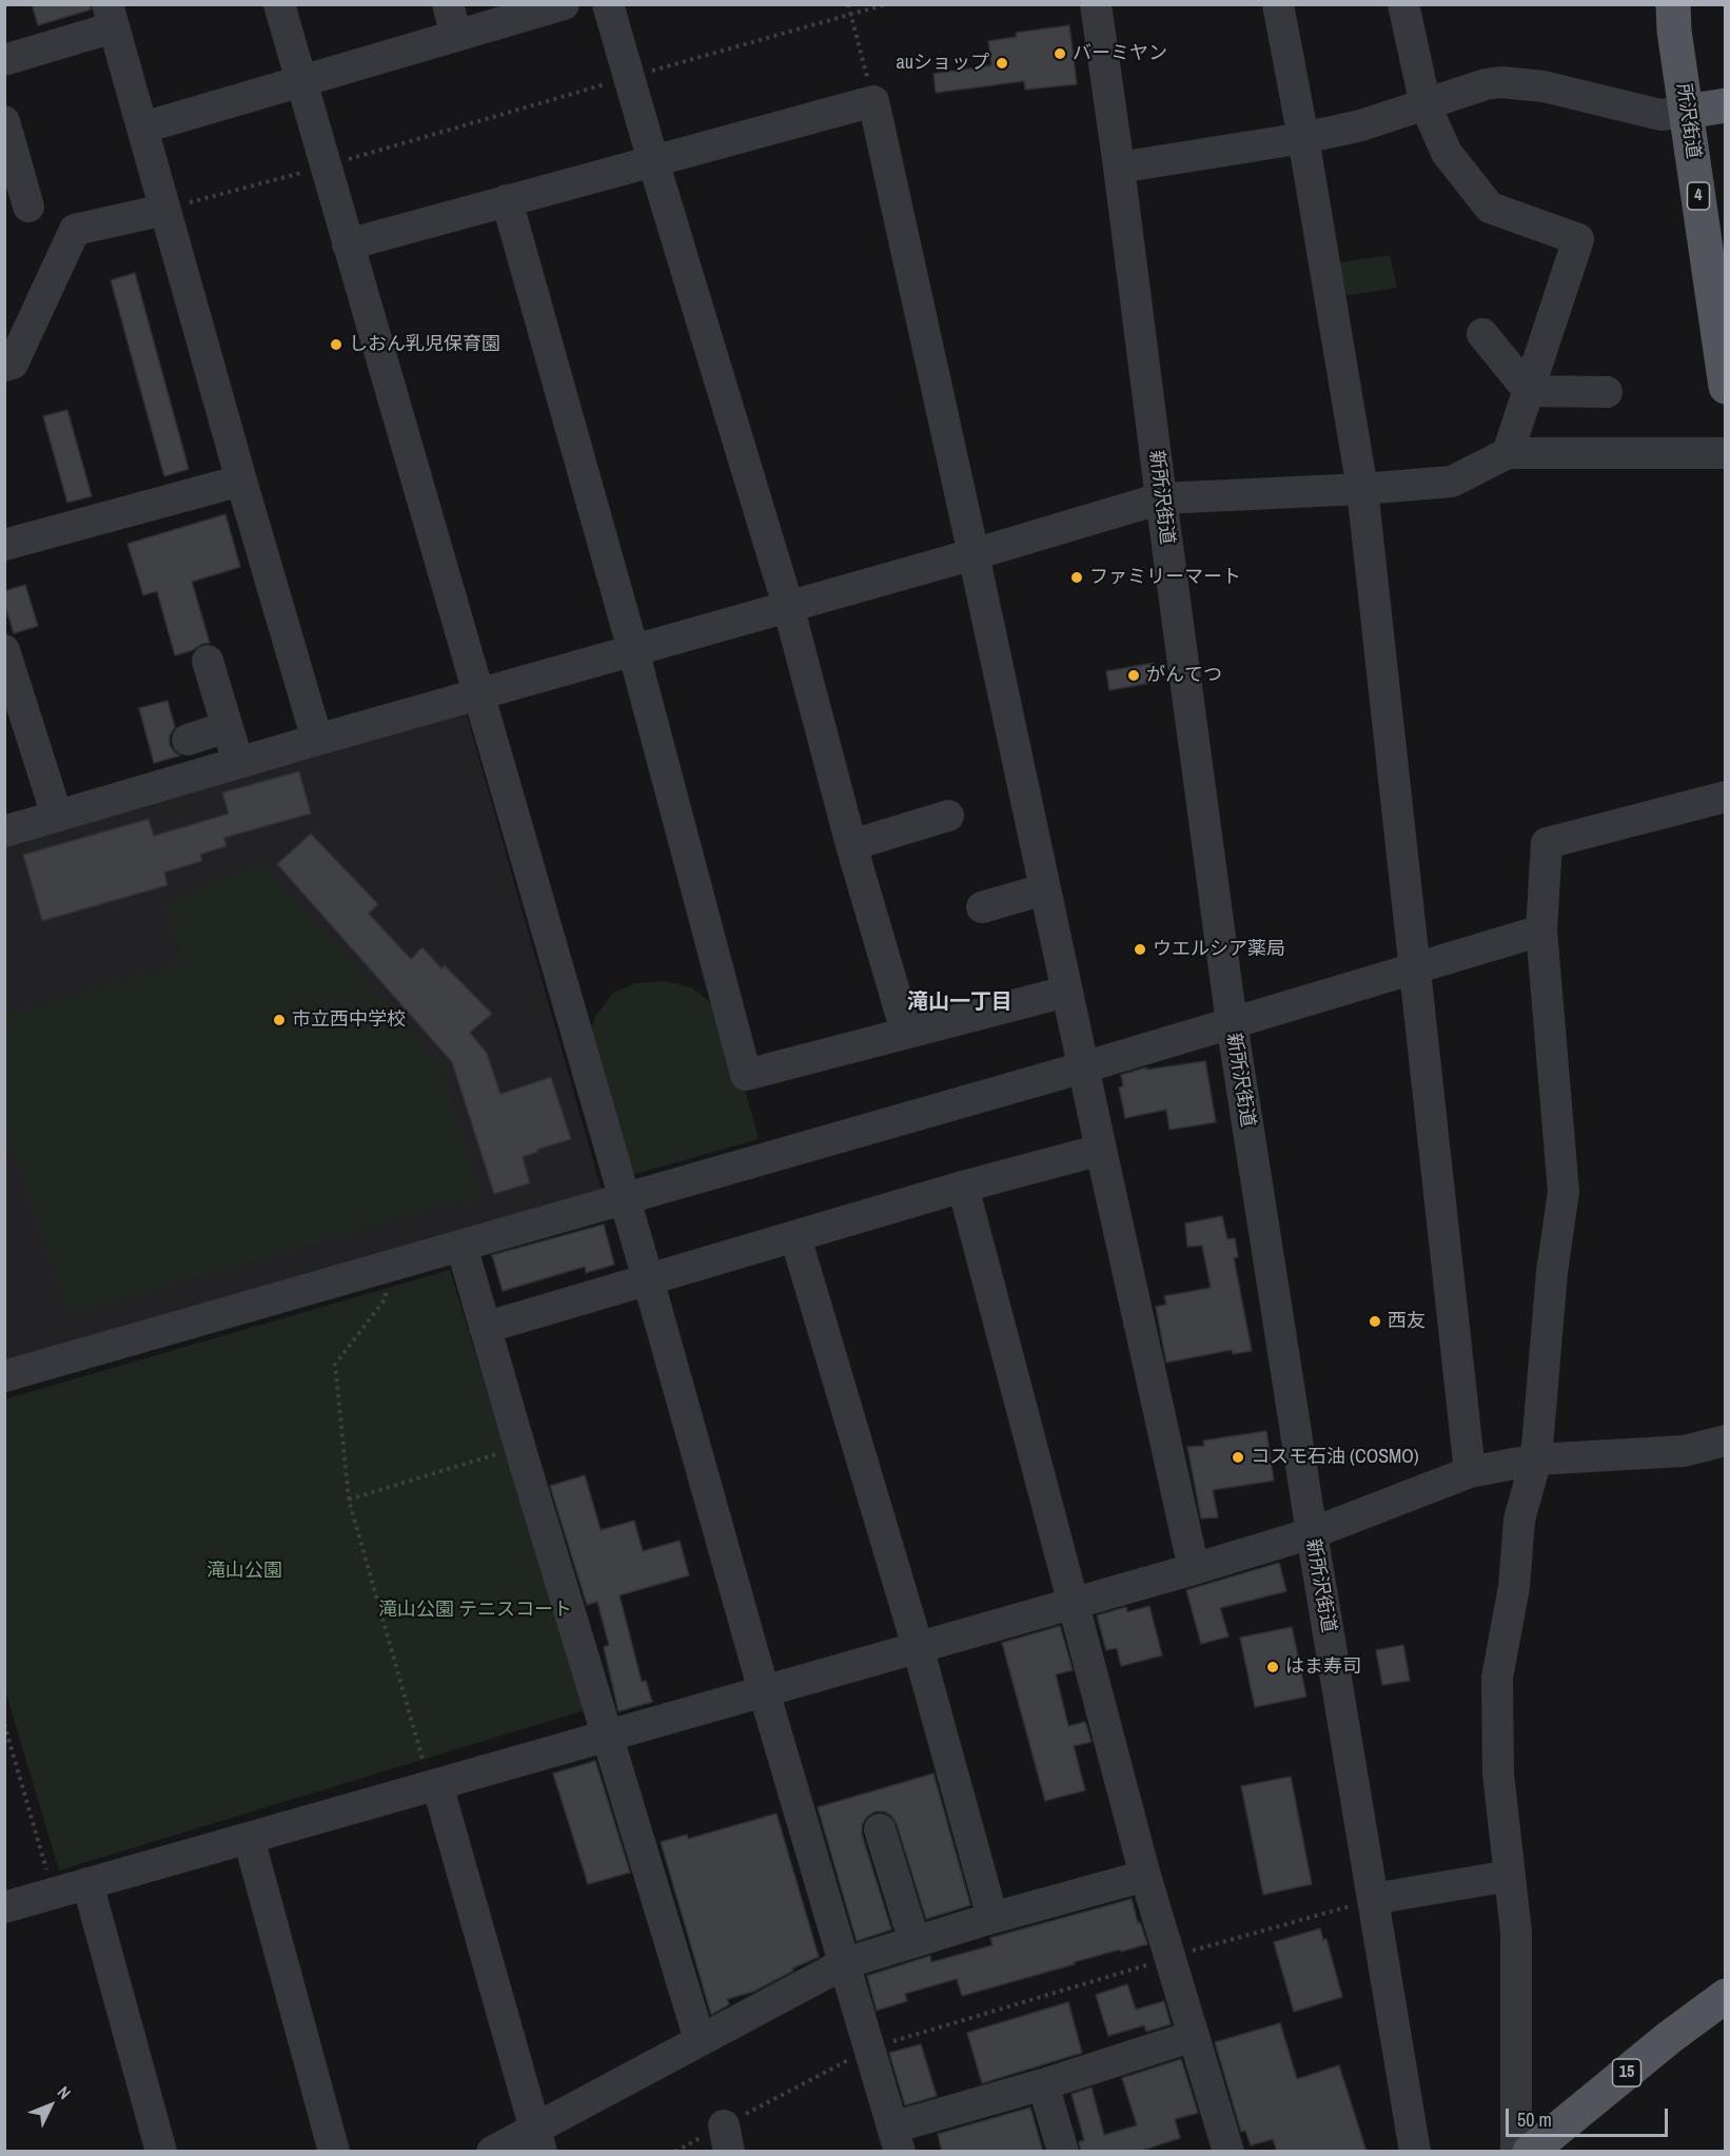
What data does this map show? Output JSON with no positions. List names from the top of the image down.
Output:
{
  "streets": {
    "main road": ["所沢街道", "4", "15"],
    "street": ["新所沢街道"]
  },
  "districts": ["滝山一丁目"],
  "parks": ["滝山公園", "滝山公園 テニスコート"],
  "places": [
    "バーミヤン",
    "auショップ",
    "しおん乳児保育園",
    "ファミリーマート",
    "がんてつ",
    "ウエルシア薬局",
    "市立西中学校",
    "西友",
    "コスモ石油 (COSMO)",
    "はま寿司"
  ],
  "scale_bar": "50 m",
  "north": "top right"
}
